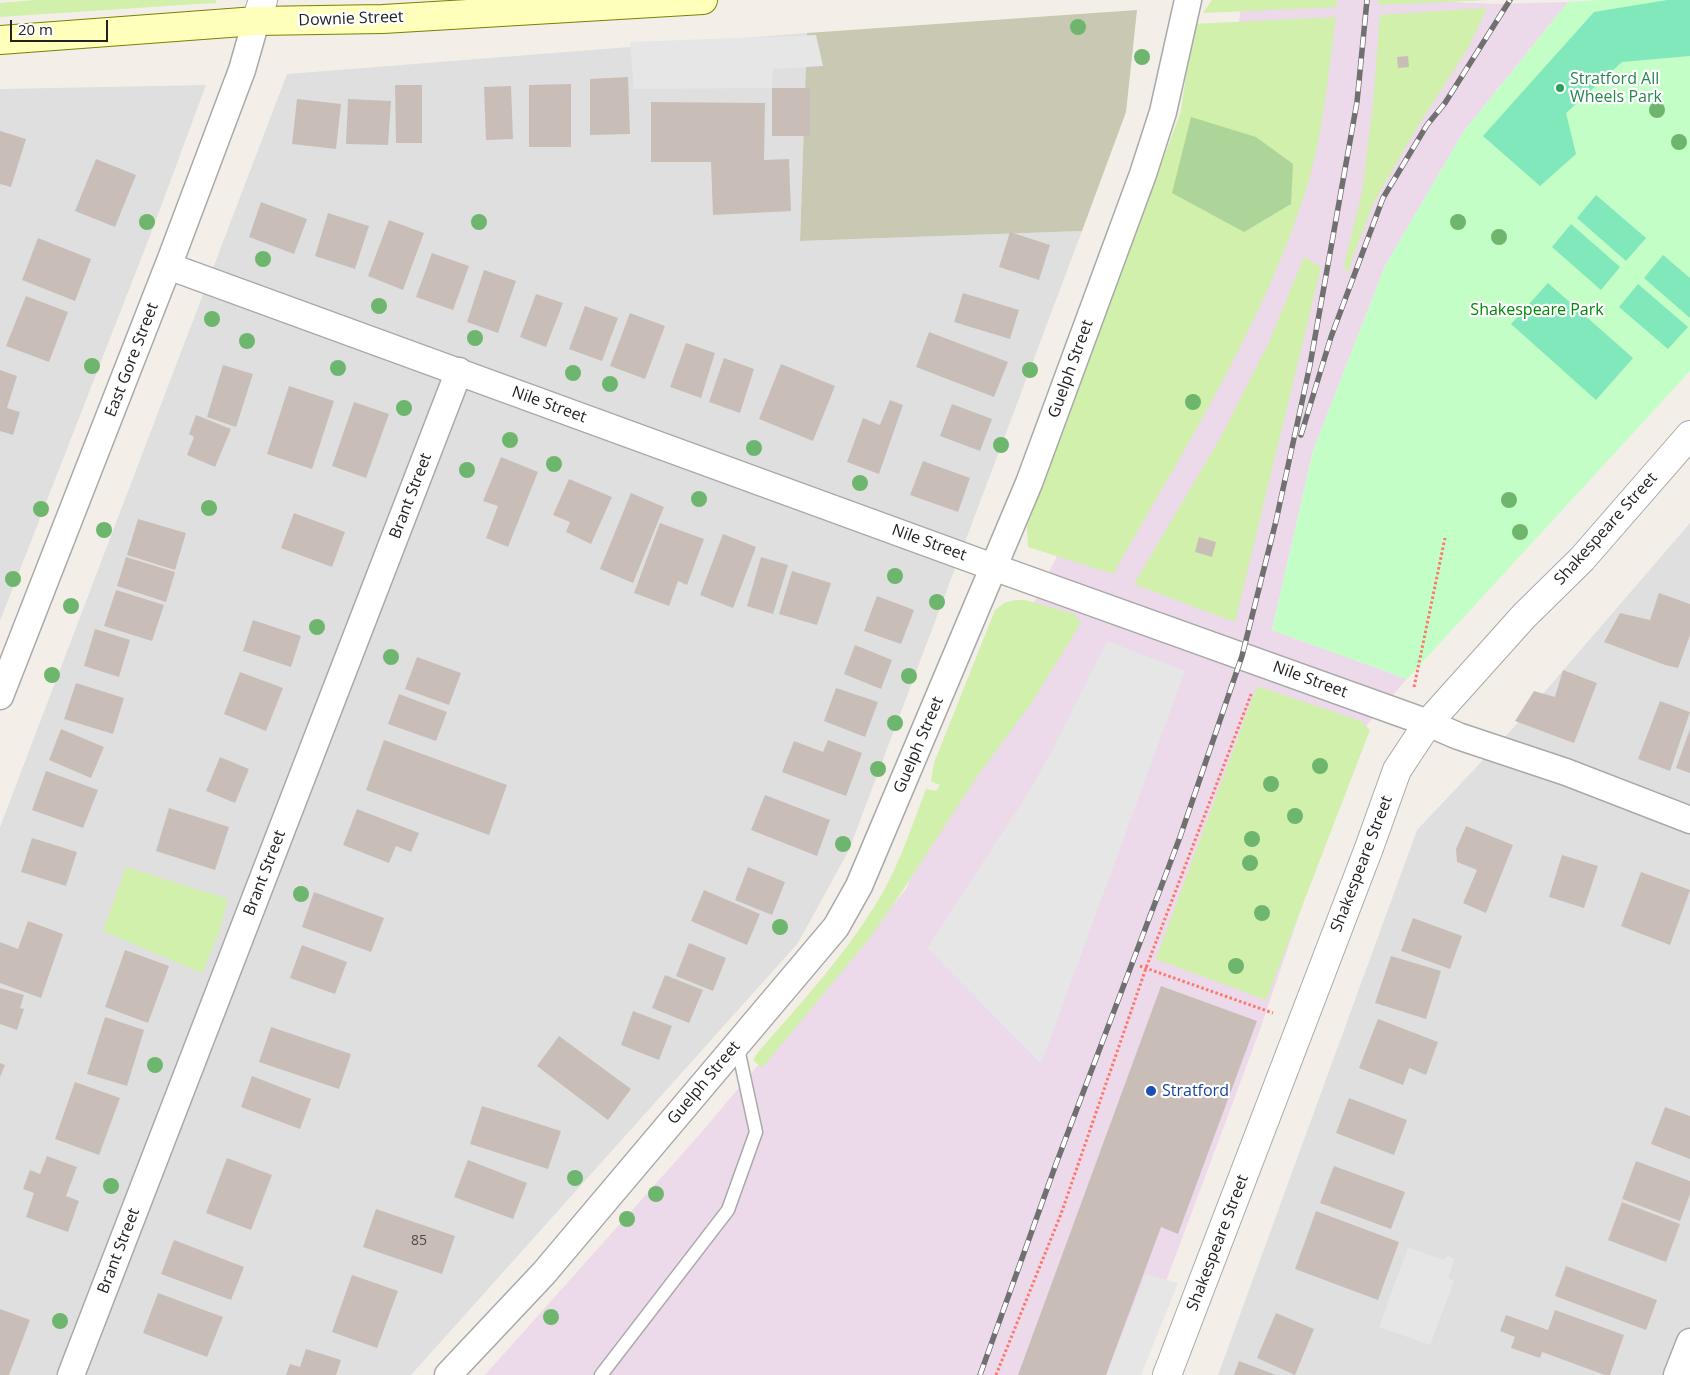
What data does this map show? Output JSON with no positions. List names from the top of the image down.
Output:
{
  "streets": {
    "main road": ["Downie Street"],
    "street": [
      "East Gore Street",
      "Guelph Street",
      "Nile Street",
      "Brant Street",
      "Shakespeare Street"
    ]
  },
  "crossings": [
    ["Downie Street", "East Gore Street"],
    ["East Gore Street", "Nile Street"],
    ["Guelph Street", "Nile Street"],
    ["Nile Street", "Brant Street"],
    ["Nile Street", "Shakespeare Street"]
  ],
  "parks": ["Shakespeare Park"],
  "places": ["Stratford All Wheels Park", "Stratford"],
  "house_numbers": ["85"],
  "scale_bar": "20 m"
}
